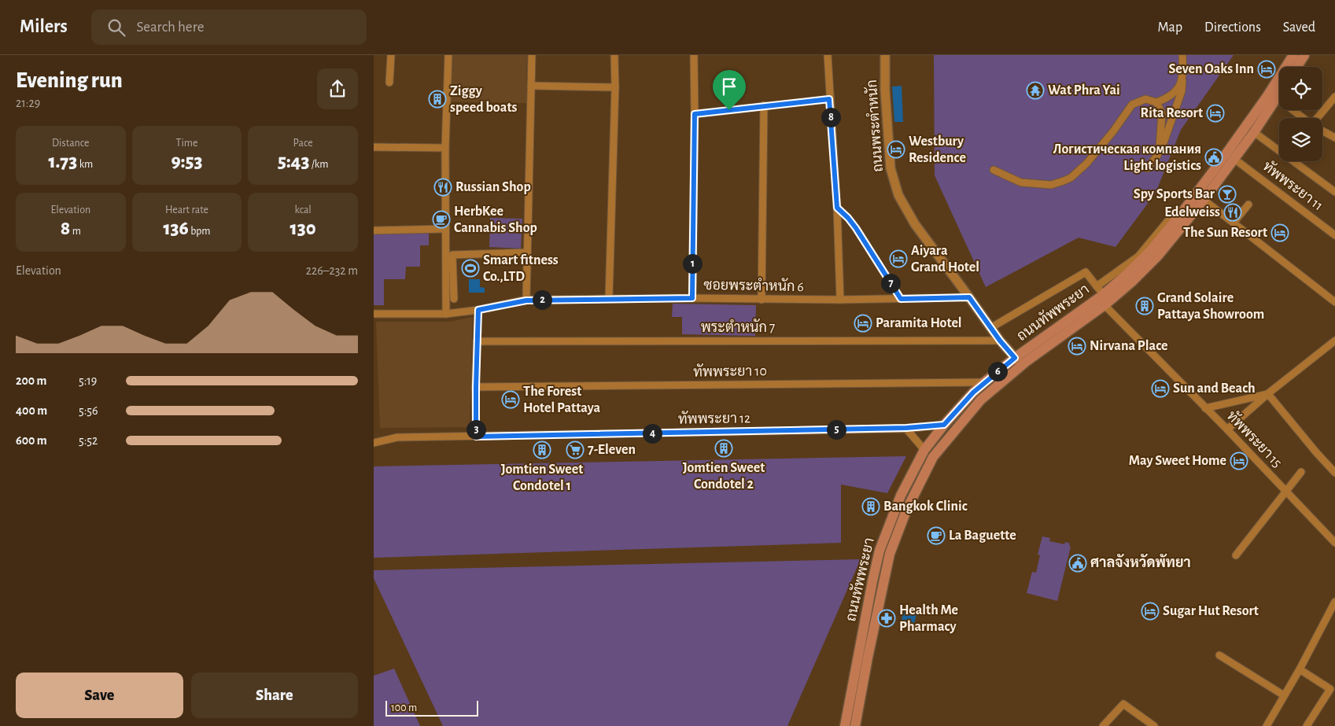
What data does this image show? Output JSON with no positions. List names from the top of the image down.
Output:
{
  "streets": {
    "main road": ["ถนนทัพพระยา"],
    "street": [
      "ถนนพระตำหนัก",
      "ทัพพระยา 11",
      "ซอยพระตำหนัก 6",
      "พระตำหนัก 7",
      "ทัพพระยา 10",
      "ทัพพระยา 12",
      "ทัพพระยา 15"
    ]
  },
  "crossings": [
    ["ถนนพระตำหนัก", "ซอยพระตำหนัก 6"],
    ["ถนนพระตำหนัก", "ถนนทัพพระยา"],
    ["ถนนพระตำหนัก", "พระตำหนัก 7"],
    ["ทัพพระยา 11", "ถนนทัพพระยา"],
    ["ถนนทัพพระยา", "ทัพพระยา 10"],
    ["ถนนทัพพระยา", "ทัพพระยา 12"],
    ["ถนนทัพพระยา", "ทัพพระยา 15"]
  ],
  "places": {
    "hotel": [
      "Seven Oaks Inn",
      "Rita Resort",
      "Westbury Residence",
      "The Sun Resort",
      "Aiyara Grand Hotel",
      "Paramita Hotel",
      "Nirvana Place",
      "Sun and Beach",
      "The Forest Hotel Pattaya",
      "May Sweet Home",
      "Sugar Hut Resort"
    ],
    "temple": ["Wat Phra Yai"],
    "building": [
      "Ziggy speed boats",
      "Grand Solaire Pattaya Showroom",
      "Jomtien Sweet Condotel 2",
      "Jomtien Sweet Condotel 1",
      "Bangkok Clinic"
    ],
    "public building": ["Логистическая компания Light logistics", "ศาลจังหวัดพัทยา"],
    "restaurant": ["Russian Shop", "Edelweiss"],
    "bar": ["Spy Sports Bar"],
    "cafe": ["HerbKee Cannabis Shop", "La Baguette"],
    "sports": ["Smart fitness Co.,LTD"],
    "supermarket": ["7-Eleven"],
    "pharmacy": ["Health Me Pharmacy"]
  },
  "scale_bar": "100 m",
  "page": {
    "header": "Milers",
    "search": "Search here",
    "nav": ["Map", "Directions", "Saved"],
    "heading": ["Evening run", "21:29"],
    "pins": [
      "8",
      "1",
      "7",
      "2",
      "6",
      "3",
      "5",
      "4"
    ],
    "stats": [
      ["Distance", "1.73 km"],
      ["Time", "9:53"],
      ["Pace", "5:43 /km"],
      ["Elevation", "8 m"],
      ["Heart rate", "136 bpm"],
      ["kcal", "130"]
    ],
    "chart": ["Elevation", "226–232 m"],
    "list": [
      {
        "name": "200 m",
        "note": "5:19"
      },
      {
        "name": "400 m",
        "note": "5:56"
      },
      {
        "name": "600 m",
        "note": "5:52"
      }
    ],
    "buttons": ["Save", "Share"],
    "scale": "100 m"
  }
}
